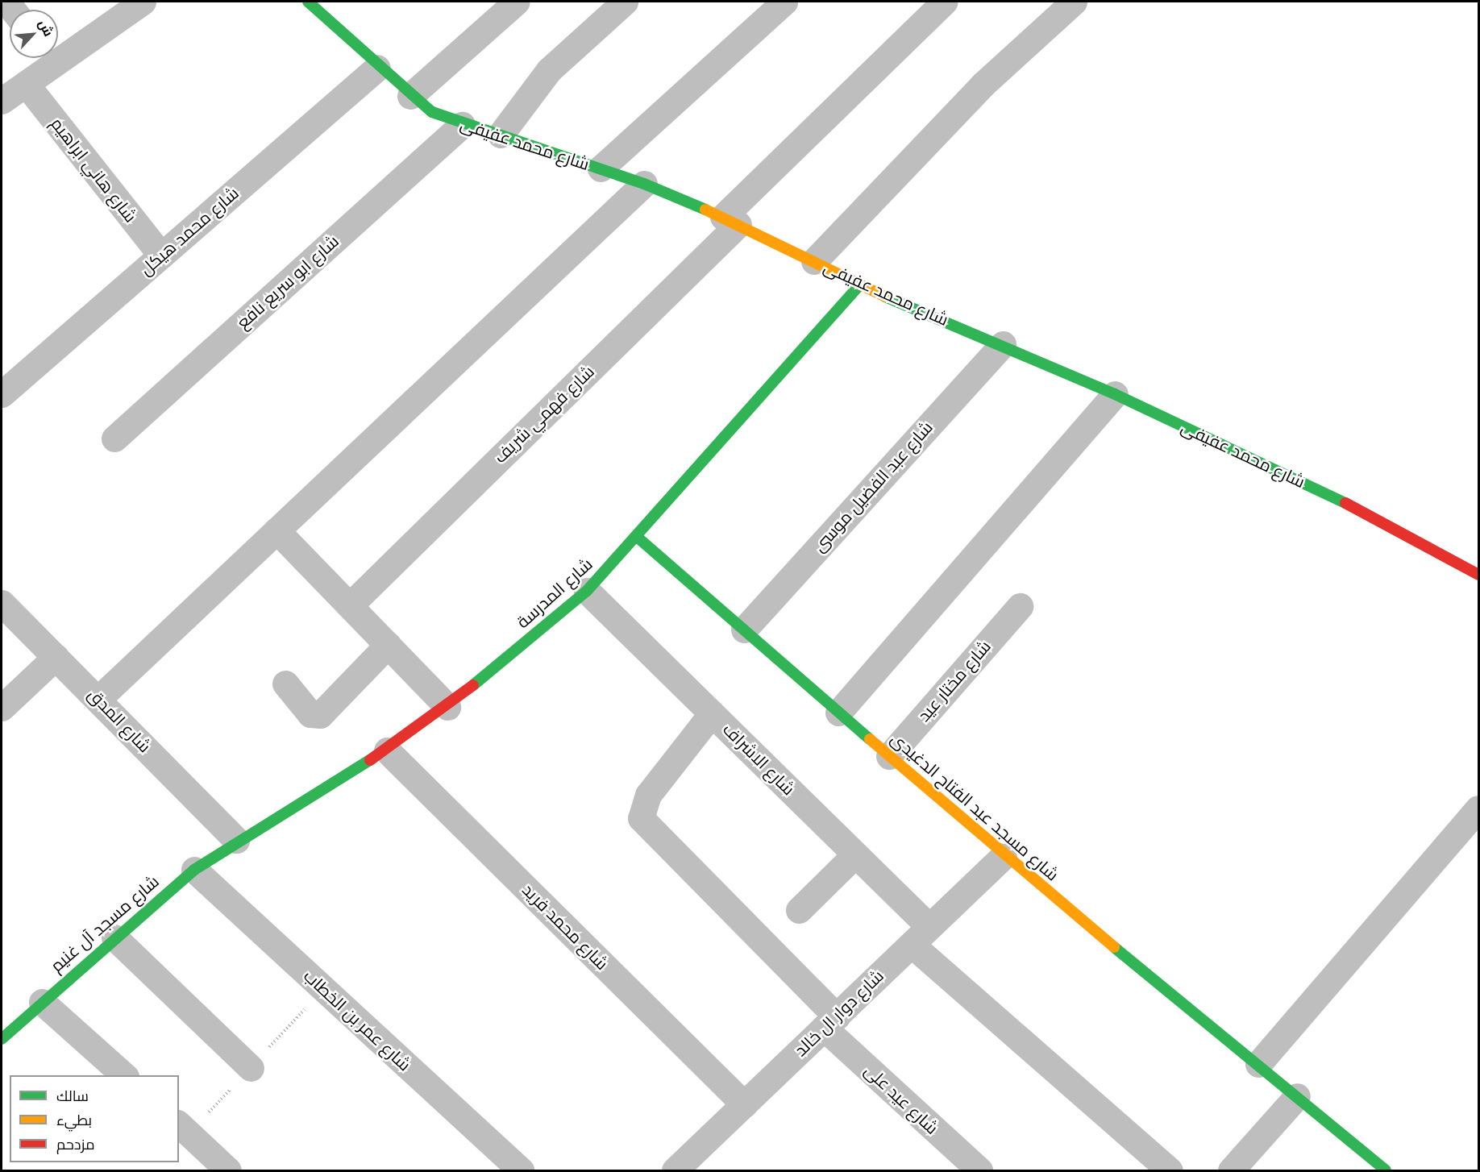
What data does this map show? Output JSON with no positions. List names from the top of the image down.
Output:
{
  "streets": {
    "street": [
      "شارع محمد عفيفى",
      "شارع هاني ابراهيم",
      "شارع محمد هيكل",
      "شارع ابو سريع نافع",
      "شارع فهمي شريف",
      "شارع عبد الفضيل موسى",
      "شارع المدرسة",
      "شارع مختار عيد",
      "شارع المدق",
      "شارع الاشراف",
      "شارع مسجد عبد الفتاح الدغيدى",
      "شارع مسجد آل غنيم",
      "شارع محمد فريد",
      "شارع دوار ال خالد",
      "شارع عمر بن الخطاب",
      "شارع عيد على"
    ]
  },
  "crossings": [
    ["شارع محمد عفيفى", "شارع محمد هيكل"],
    ["شارع محمد عفيفى", "شارع ابو سريع نافع"],
    ["شارع محمد عفيفى", "شارع فهمي شريف"],
    ["شارع محمد عفيفى", "شارع عبد الفضيل موسى"],
    ["شارع محمد عفيفى", "شارع المدرسة"],
    ["شارع هاني ابراهيم", "شارع محمد هيكل"],
    ["شارع عبد الفضيل موسى", "شارع مسجد عبد الفتاح الدغيدى"],
    ["شارع المدرسة", "شارع المدق"],
    ["شارع المدرسة", "شارع الاشراف"],
    ["شارع المدرسة", "شارع مسجد عبد الفتاح الدغيدى"],
    ["شارع المدرسة", "شارع مسجد آل غنيم"],
    ["شارع المدرسة", "شارع محمد فريد"],
    ["شارع مختار عيد", "شارع مسجد عبد الفتاح الدغيدى"],
    ["شارع المدق", "شارع مسجد آل غنيم"],
    ["شارع الاشراف", "شارع دوار ال خالد"],
    ["شارع الاشراف", "شارع عيد على"],
    ["شارع مسجد عبد الفتاح الدغيدى", "شارع دوار ال خالد"],
    ["شارع مسجد آل غنيم", "شارع عمر بن الخطاب"],
    ["شارع محمد فريد", "شارع دوار ال خالد"],
    ["شارع دوار ال خالد", "شارع عيد على"]
  ],
  "legend": ["سالك", "بطيء", "مزدحم"],
  "north": "top right"
}
